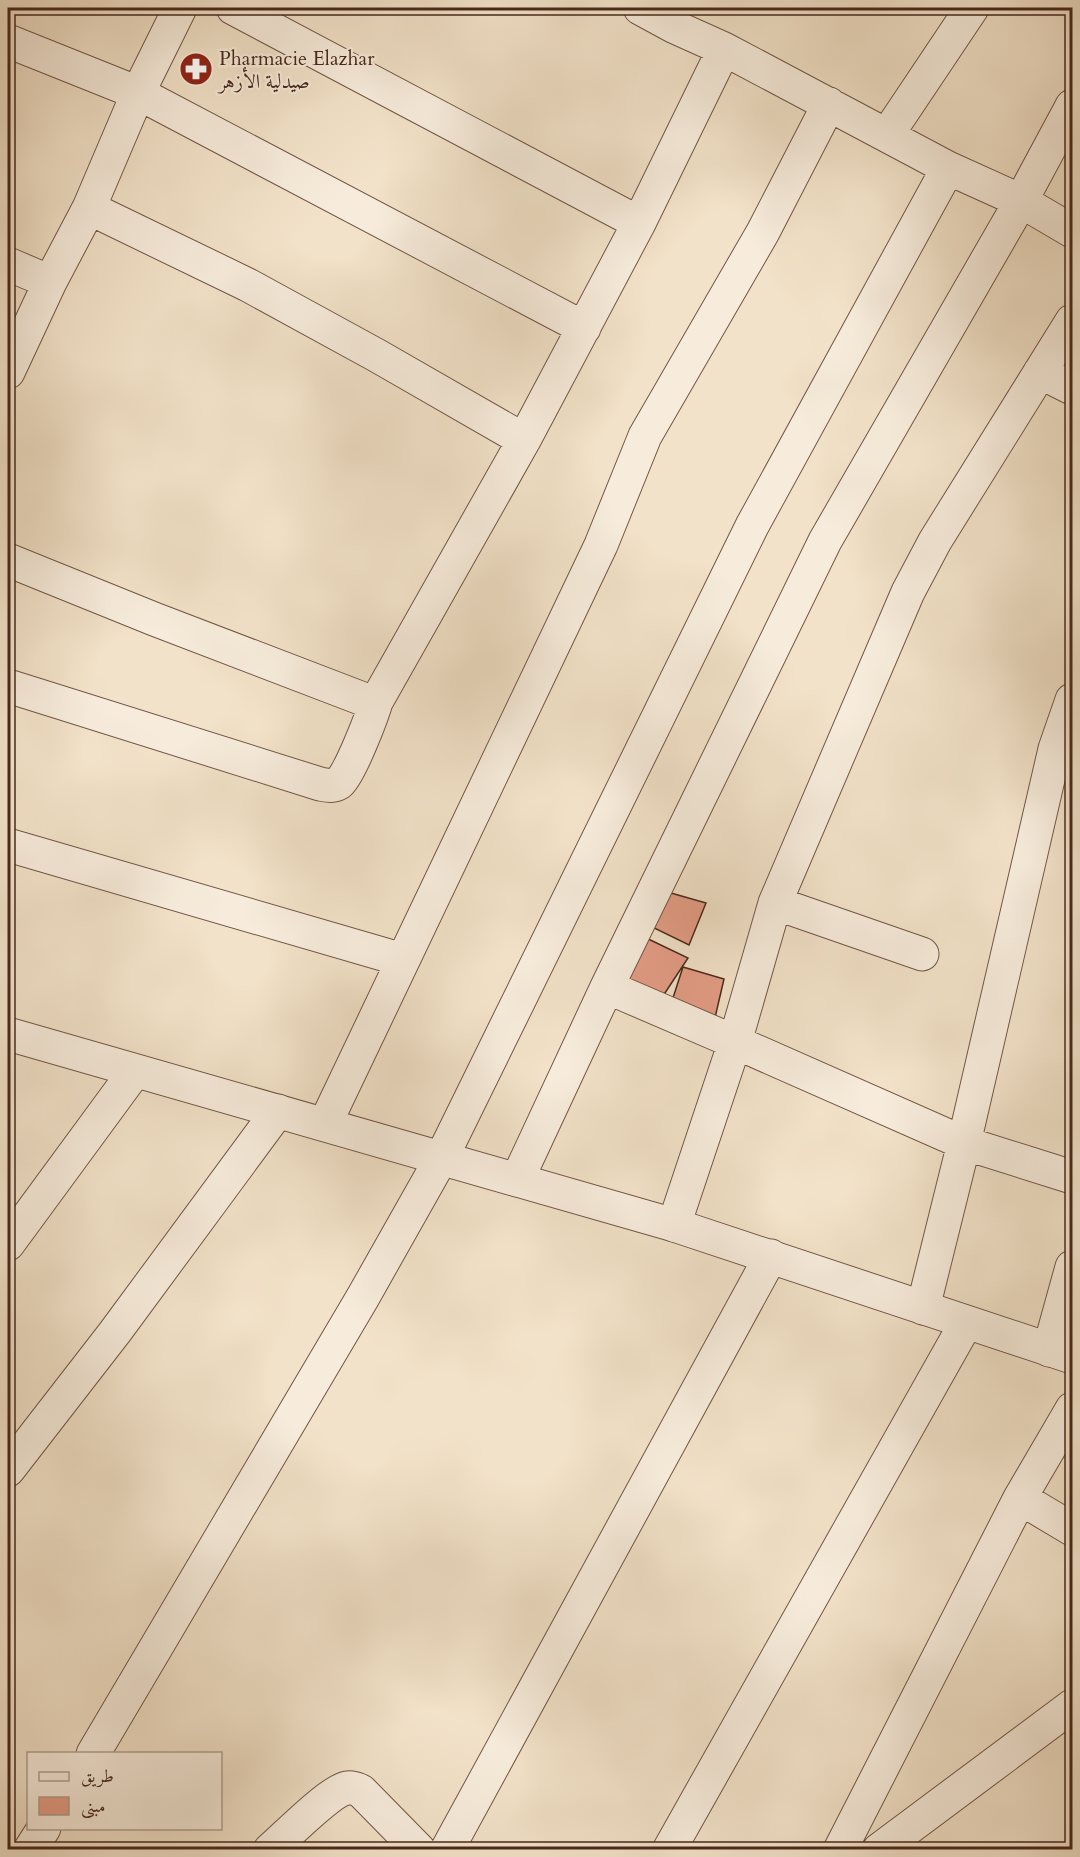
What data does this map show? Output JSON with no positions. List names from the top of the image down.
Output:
{
  "places": {
    "pharmacy": ["Pharmacie Elazhar صيدلية الأزهر"]
  },
  "legend": ["طريق", "مبنى"]
}
